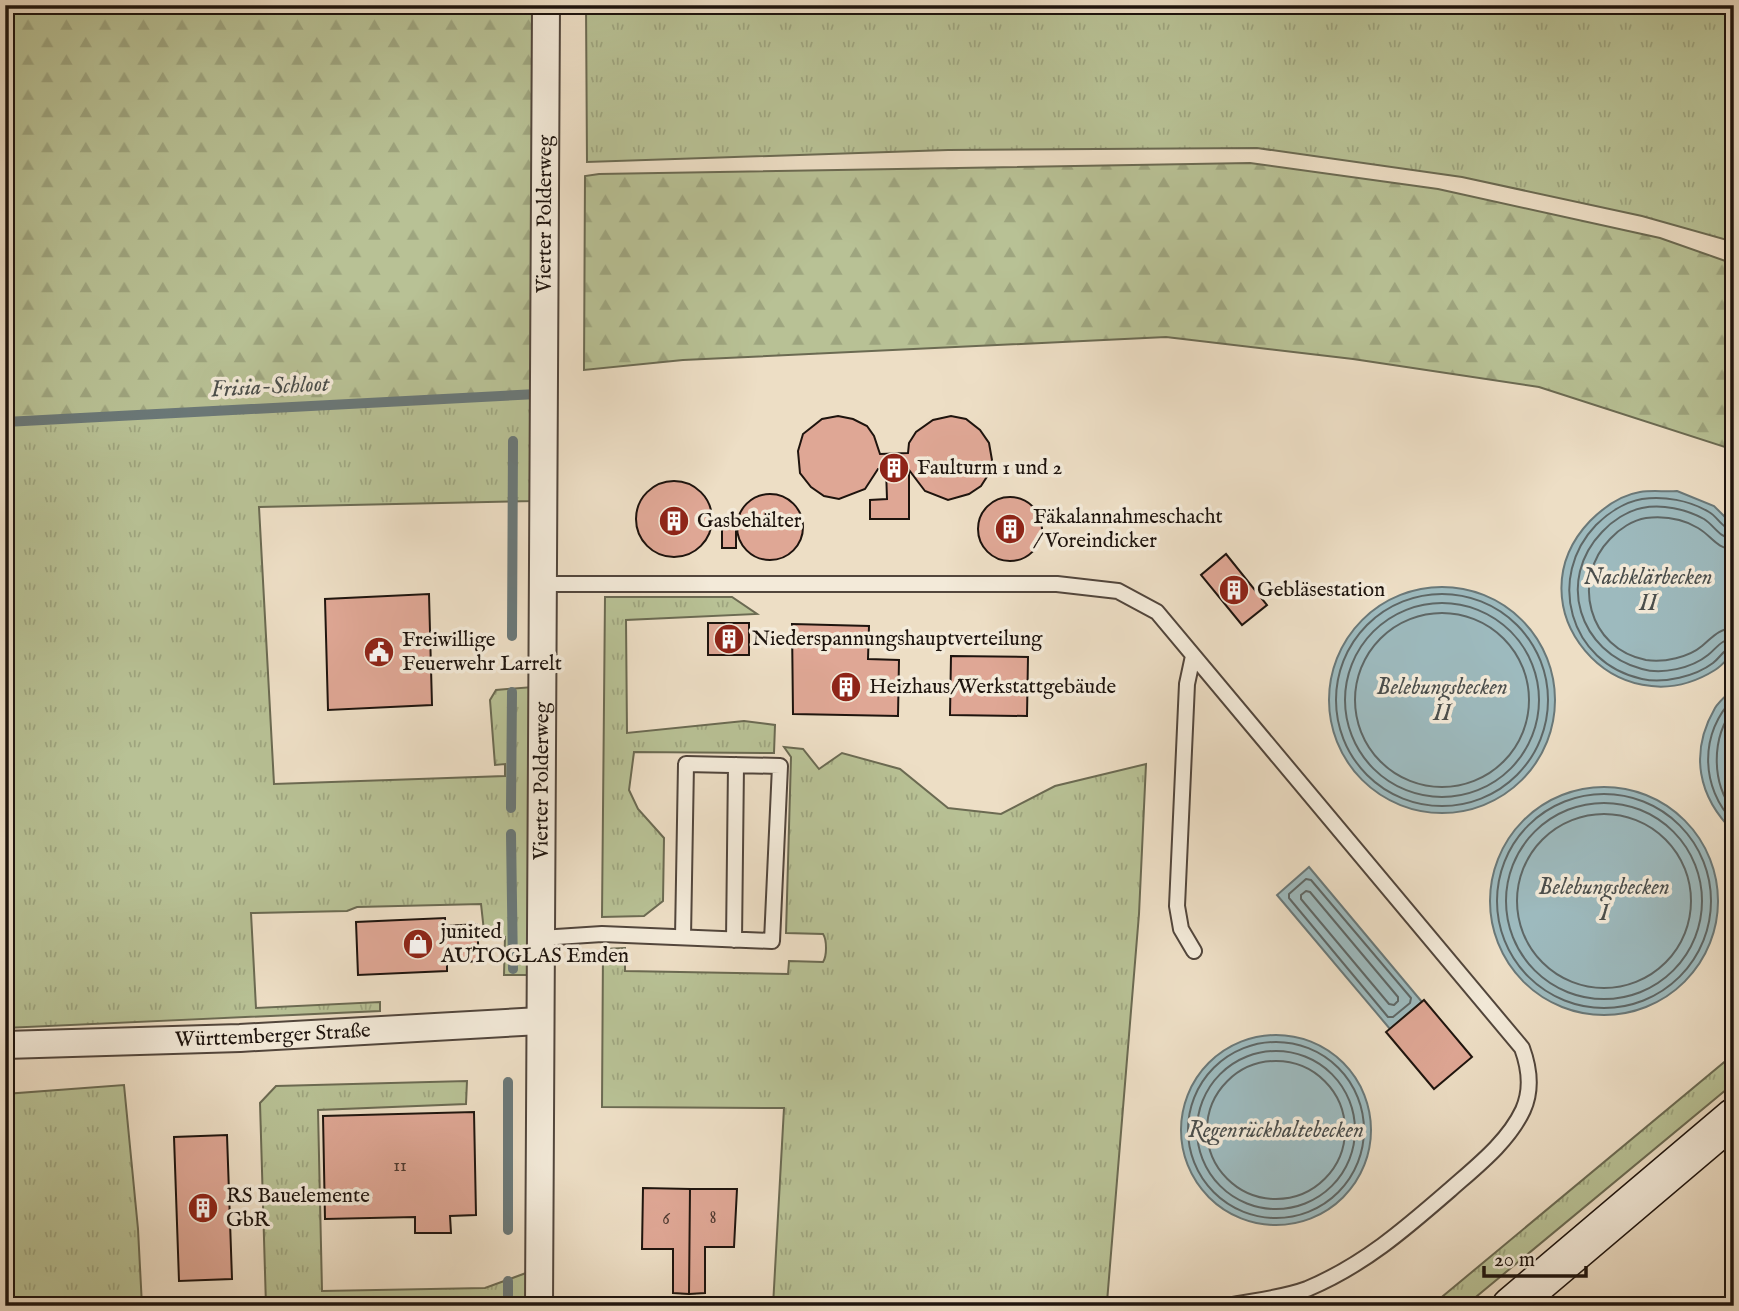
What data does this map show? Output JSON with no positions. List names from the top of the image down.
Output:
{
  "streets": {
    "street": ["Vierter Polderweg", "Württemberger Straße"]
  },
  "crossings": [
    ["Vierter Polderweg", "Württemberger Straße"]
  ],
  "water": [
    "Frisia-Schloot",
    "Nachklärbecken II",
    "Belebungsbecken II",
    "Belebungsbecken I",
    "Regenrückhaltebecken"
  ],
  "places": {
    "building": [
      "Faulturm 1 und 2",
      "Gasbehälter",
      "Fäkalannahmeschacht / Voreindicker",
      "Gebläsestation",
      "Niederspannungshauptverteilung",
      "Heizhaus/Werkstattgebäude",
      "RS Bauelemente GbR"
    ],
    "public building": ["Freiwillige Feuerwehr Larrelt"],
    "shop": ["junited AUTOGLAS Emden"]
  },
  "house_numbers": ["11", "8", "6"],
  "scale_bar": "20 m"
}
